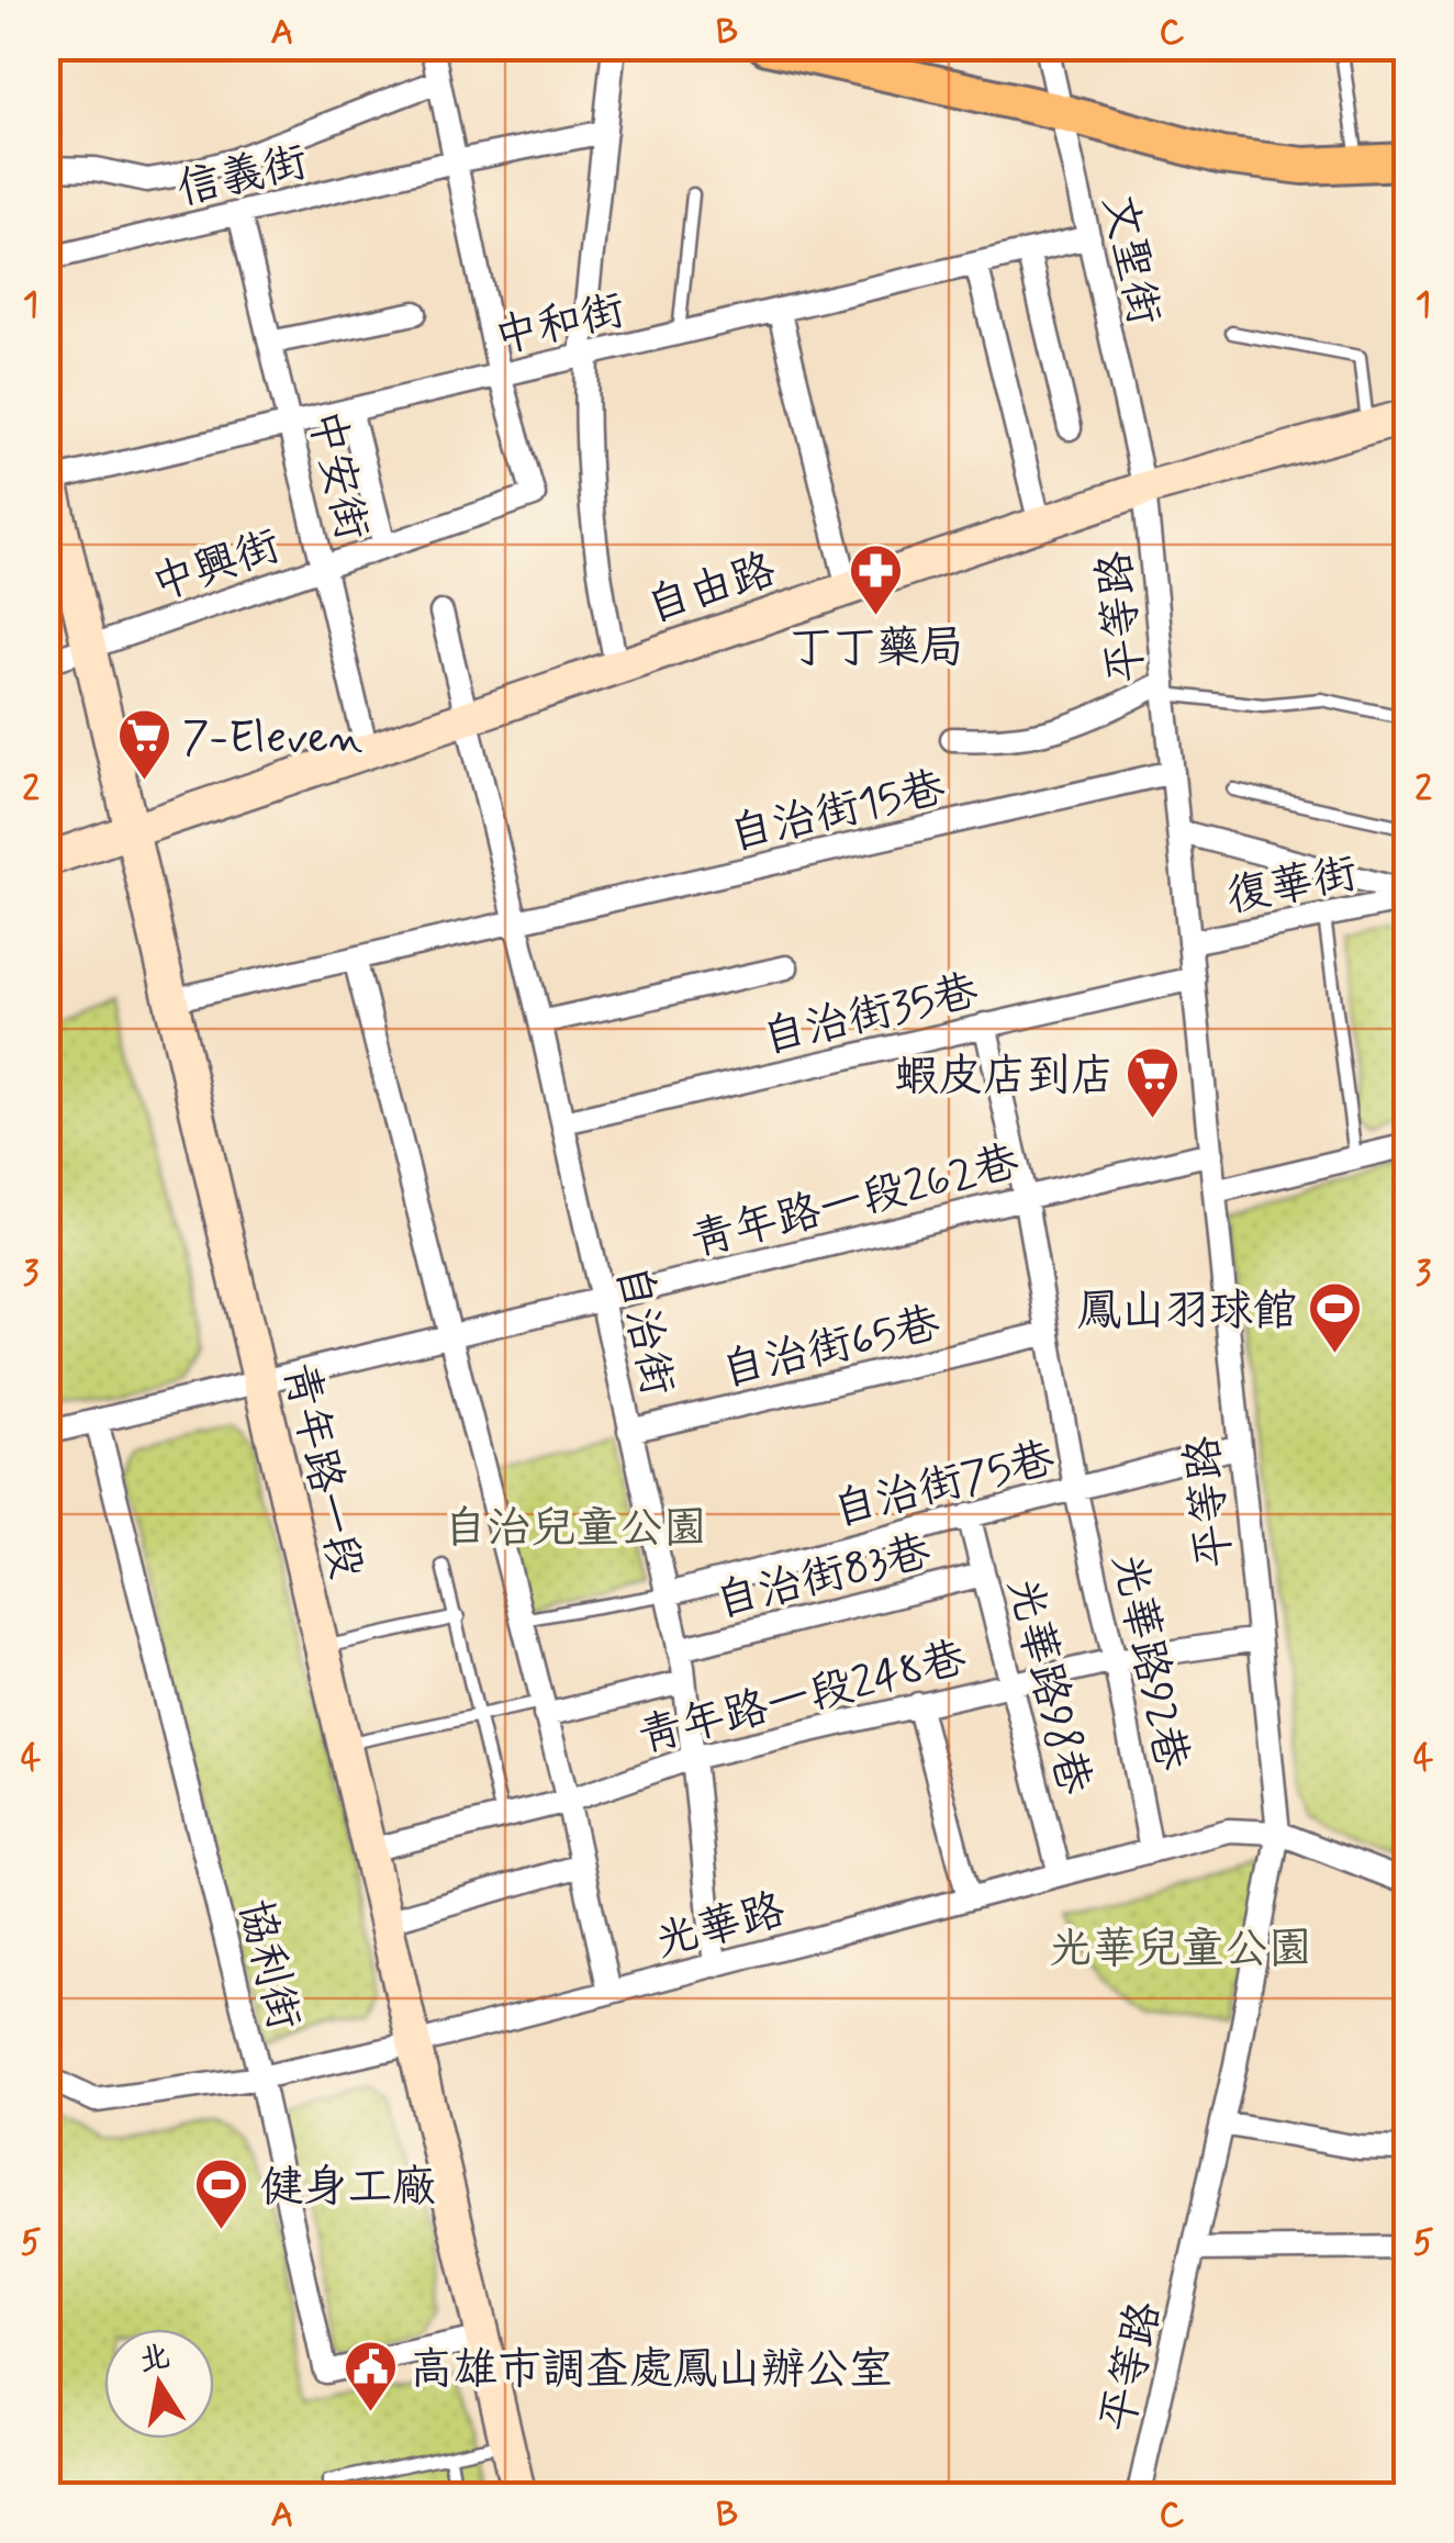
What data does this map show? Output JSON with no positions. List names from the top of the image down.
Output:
{
  "streets": {
    "street": [
      "信義街",
      "文聖街",
      "中和街",
      "中安街",
      "中興街",
      "自由路",
      "平等路",
      "自治街15巷",
      "復華街",
      "自治街35巷",
      "青年路一段262巷",
      "自治街",
      "自治街65巷",
      "青年路一段",
      "自治街75巷",
      "自治街83巷",
      "光華路92巷",
      "光華路98巷",
      "青年路一段248巷",
      "光華路",
      "協利街"
    ]
  },
  "crossings": [
    ["信義街", "中安街"],
    ["文聖街", "中和街"],
    ["文聖街", "自由路"],
    ["文聖街", "平等路"],
    ["中和街", "中安街"],
    ["中和街", "中興街"],
    ["中和街", "青年路一段"],
    ["中安街", "中興街"],
    ["中安街", "自由路"],
    ["中興街", "青年路一段"],
    ["自由路", "平等路"],
    ["自由路", "自治街"],
    ["自由路", "青年路一段"],
    ["平等路", "自治街15巷"],
    ["平等路", "復華街"],
    ["平等路", "自治街35巷"],
    ["平等路", "青年路一段262巷"],
    ["平等路", "自治街75巷"],
    ["平等路", "青年路一段248巷"],
    ["平等路", "光華路"],
    ["自治街15巷", "自治街"],
    ["自治街15巷", "青年路一段"],
    ["自治街35巷", "自治街"],
    ["自治街35巷", "光華路92巷"],
    ["青年路一段262巷", "自治街"],
    ["青年路一段262巷", "青年路一段"],
    ["青年路一段262巷", "光華路92巷"],
    ["青年路一段262巷", "協利街"],
    ["自治街", "自治街65巷"],
    ["自治街", "自治街75巷"],
    ["自治街", "自治街83巷"],
    ["自治街", "青年路一段248巷"],
    ["自治街", "光華路"],
    ["自治街65巷", "光華路92巷"],
    ["青年路一段", "青年路一段248巷"],
    ["青年路一段", "光華路"],
    ["青年路一段", "協利街"],
    ["自治街75巷", "光華路92巷"],
    ["自治街75巷", "光華路98巷"],
    ["自治街83巷", "光華路98巷"],
    ["光華路92巷", "青年路一段248巷"],
    ["光華路92巷", "光華路"],
    ["光華路98巷", "青年路一段248巷"],
    ["光華路98巷", "光華路"],
    ["光華路", "協利街"]
  ],
  "parks": ["自治兒童公園", "光華兒童公園"],
  "places": {
    "pharmacy": ["丁丁藥局"],
    "supermarket": ["7-Eleven", "蝦皮店到店"],
    "sports": ["鳳山羽球館", "健身工廠"],
    "public building": ["高雄市調查處鳳山辦公室"]
  },
  "north": "top",
  "grid": {
    "columns": ["A", "B", "C"],
    "rows": [
      "1",
      "2",
      "3",
      "4",
      "5"
    ]
  }
}
